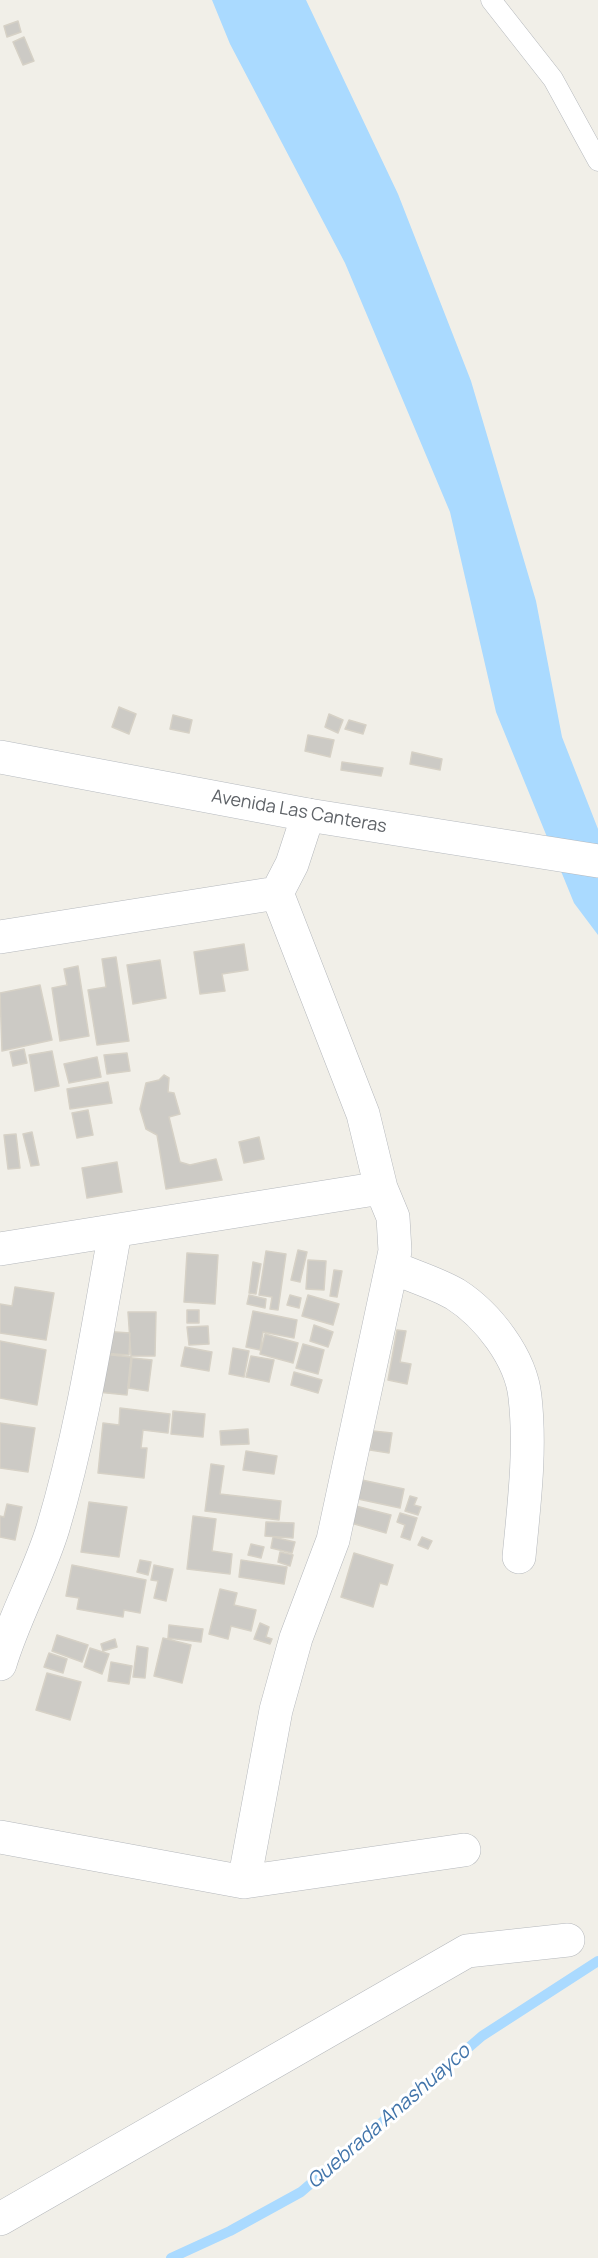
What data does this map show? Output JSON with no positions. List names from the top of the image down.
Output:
{
  "streets": {
    "street": ["Avenida Las Canteras"]
  },
  "water": ["Quebrada Anashuayco"]
}
